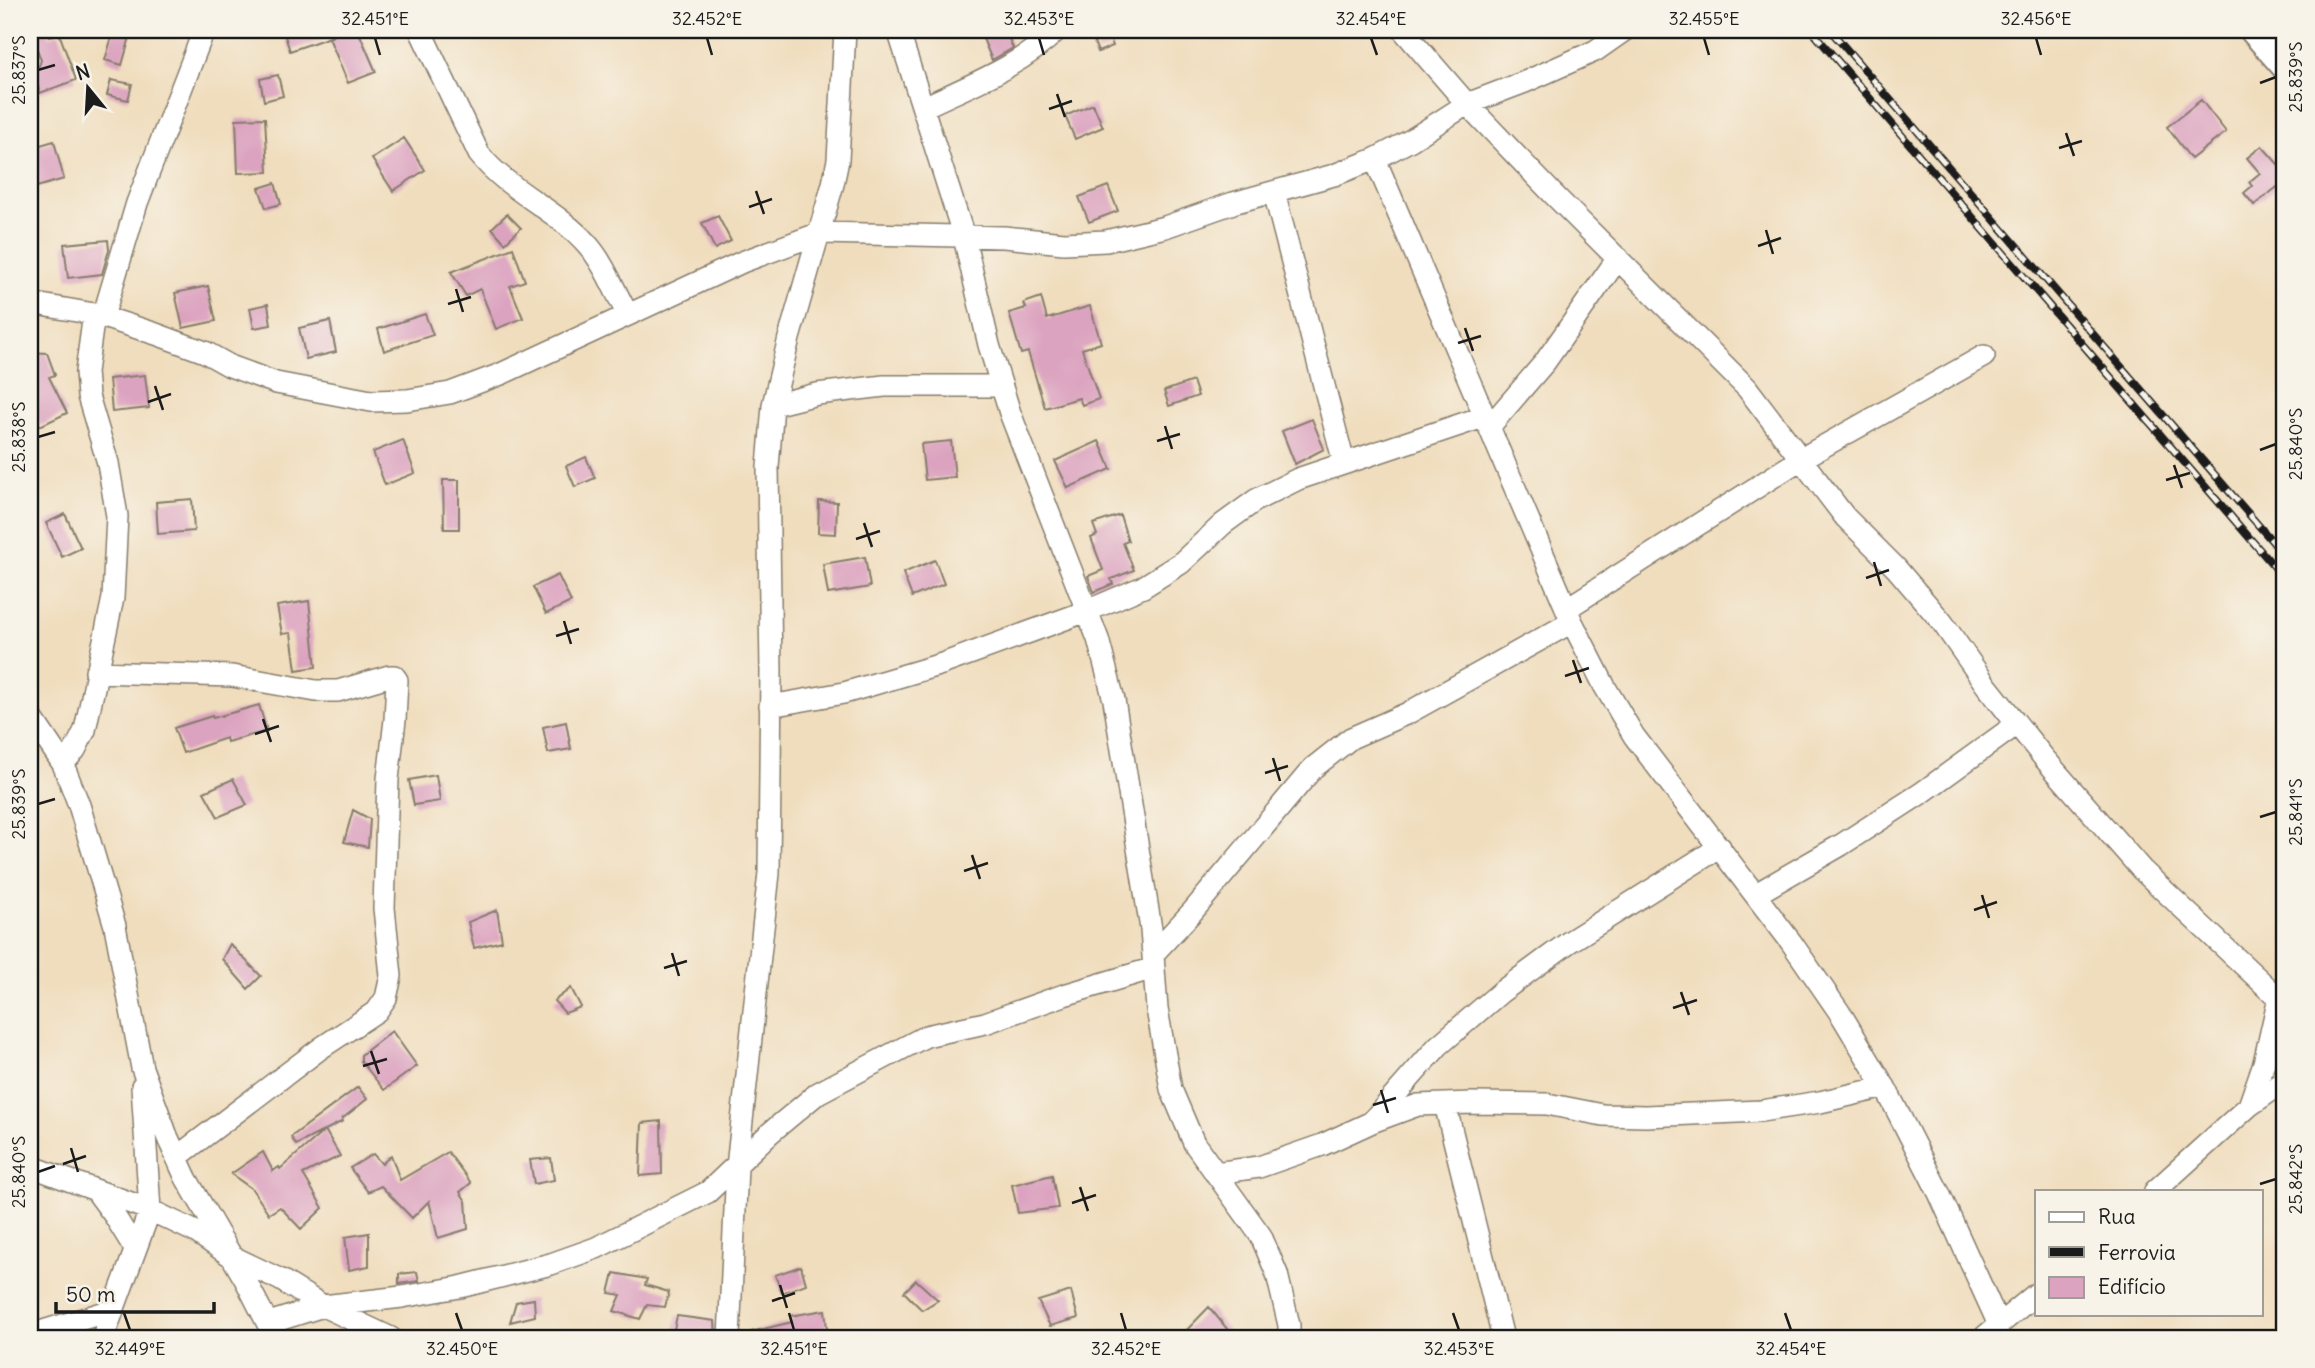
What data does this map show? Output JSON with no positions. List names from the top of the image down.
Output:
{
  "legend": ["Rua", "Ferrovia", "Edifício"],
  "scale_bar": "50 m",
  "north": "top",
  "coordinates": [
    "32.451°E",
    "32.452°E",
    "32.453°E",
    "32.454°E",
    "32.455°E",
    "32.456°E",
    "25.837°S",
    "25.839°S",
    "25.838°S",
    "25.840°S",
    "25.841°S",
    "25.842°S",
    "32.449°E",
    "32.450°E"
  ]
}
